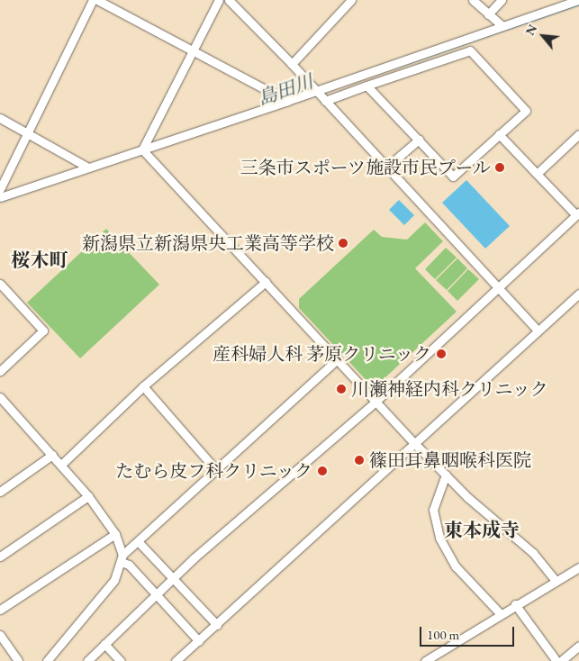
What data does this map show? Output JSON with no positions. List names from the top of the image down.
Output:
{
  "districts": ["桜木町", "東本成寺"],
  "water": ["島田川"],
  "places": [
    "三条市スポーツ施設市民プール",
    "新潟県立新潟県央工業高等学校",
    "産科婦人科 茅原クリニック",
    "川瀬神経内科クリニック",
    "篠田耳鼻咽喉科医院",
    "たむら皮フ科クリニック"
  ],
  "scale_bar": "100 m",
  "north": "top left"
}
